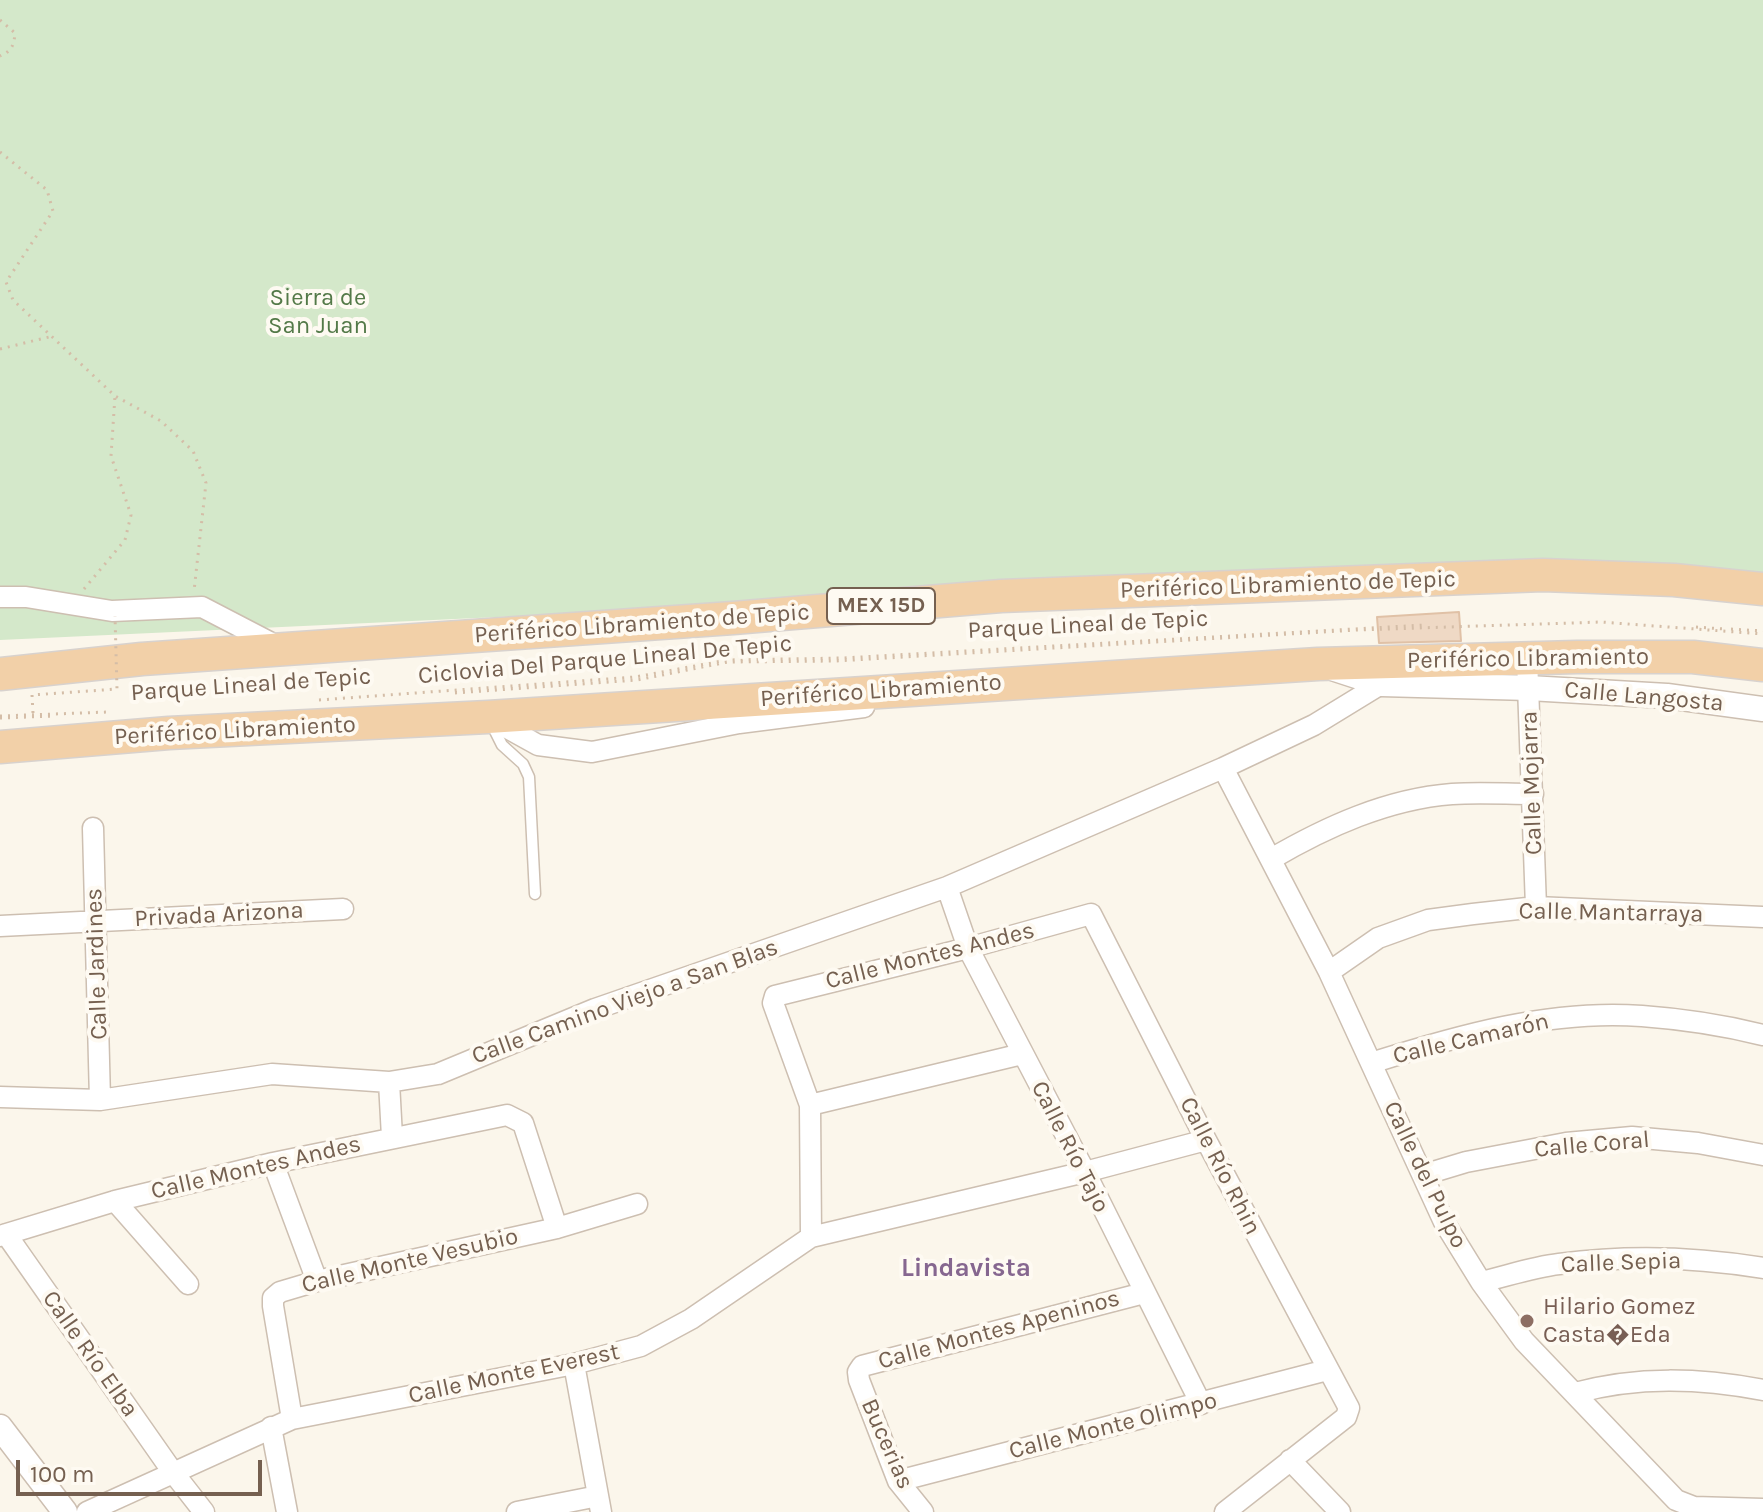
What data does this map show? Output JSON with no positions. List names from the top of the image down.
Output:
{
  "streets": {
    "highway": ["Periférico Libramiento de Tepic", "MEX 15D", "Periférico Libramiento"],
    "street": [
      "Calle Langosta",
      "Calle Mojarra",
      "Calle Mantarraya",
      "Privada Arizona",
      "Calle Montes Andes",
      "Calle Jardines",
      "Calle Camino Viejo a San Blas",
      "Calle Camarón",
      "Calle Coral",
      "Calle Río Tajo",
      "Calle Río Rhin",
      "Calle del Pulpo",
      "Calle Monte Vesubio",
      "Calle Sepia",
      "Calle Montes Apeninos",
      "Calle Río Elba",
      "Calle Monte Everest",
      "Calle Monte Olimpo",
      "Bucerias"
    ],
    "path": ["Parque Lineal de Tepic"]
  },
  "crossings": [
    ["Periférico Libramiento", "Calle Langosta"],
    ["Periférico Libramiento", "Calle Mojarra"],
    ["Calle Langosta", "Calle Mojarra"],
    ["Calle Mojarra", "Calle Mantarraya"],
    ["Calle Mantarraya", "Calle del Pulpo"],
    ["Privada Arizona", "Calle Jardines"],
    ["Calle Montes Andes", "Calle Río Tajo"],
    ["Calle Montes Andes", "Calle Río Rhin"],
    ["Calle Montes Andes", "Calle Monte Vesubio"],
    ["Calle Montes Andes", "Calle Río Elba"],
    ["Calle Jardines", "Calle Camino Viejo a San Blas"],
    ["Calle Camino Viejo a San Blas", "Calle Río Tajo"],
    ["Calle Camino Viejo a San Blas", "Calle del Pulpo"],
    ["Calle Camarón", "Calle del Pulpo"],
    ["Calle Coral", "Calle del Pulpo"],
    ["Calle Río Tajo", "Calle Montes Apeninos"],
    ["Calle Río Tajo", "Calle Monte Everest"],
    ["Calle Río Tajo", "Calle Monte Olimpo"],
    ["Calle Río Rhin", "Calle Monte Everest"],
    ["Calle Río Rhin", "Calle Monte Olimpo"],
    ["Calle del Pulpo", "Calle Sepia"],
    ["Calle Monte Vesubio", "Calle Monte Everest"],
    ["Calle Montes Apeninos", "Bucerias"],
    ["Calle Río Elba", "Calle Monte Everest"],
    ["Calle Monte Olimpo", "Bucerias"]
  ],
  "districts": ["Lindavista"],
  "parks": ["Sierra de San Juan"],
  "places": ["Hilario Gomez Casta�Eda"],
  "scale_bar": "100 m"
}
